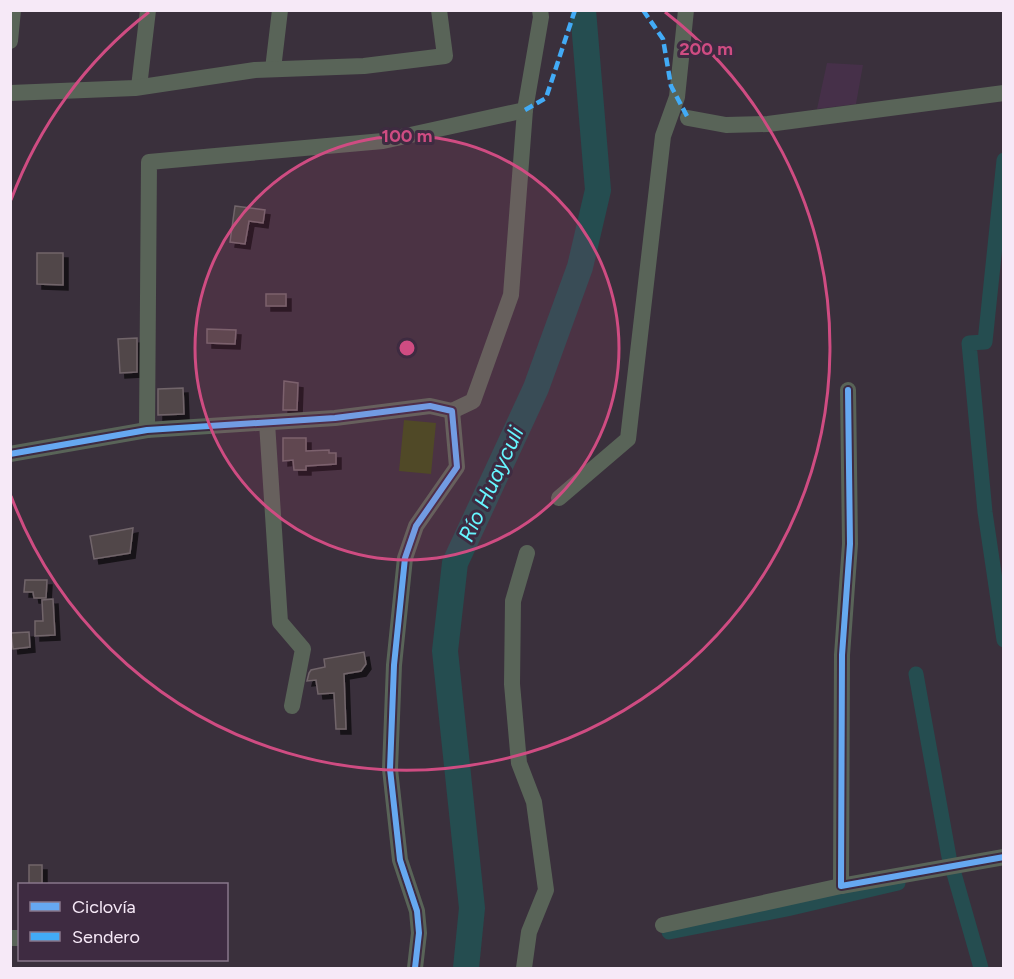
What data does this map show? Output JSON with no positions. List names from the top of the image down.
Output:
{
  "water": ["Río Huayculi"],
  "legend": ["Ciclovía", "Sendero"],
  "rings": ["200 m", "100 m"]
}
